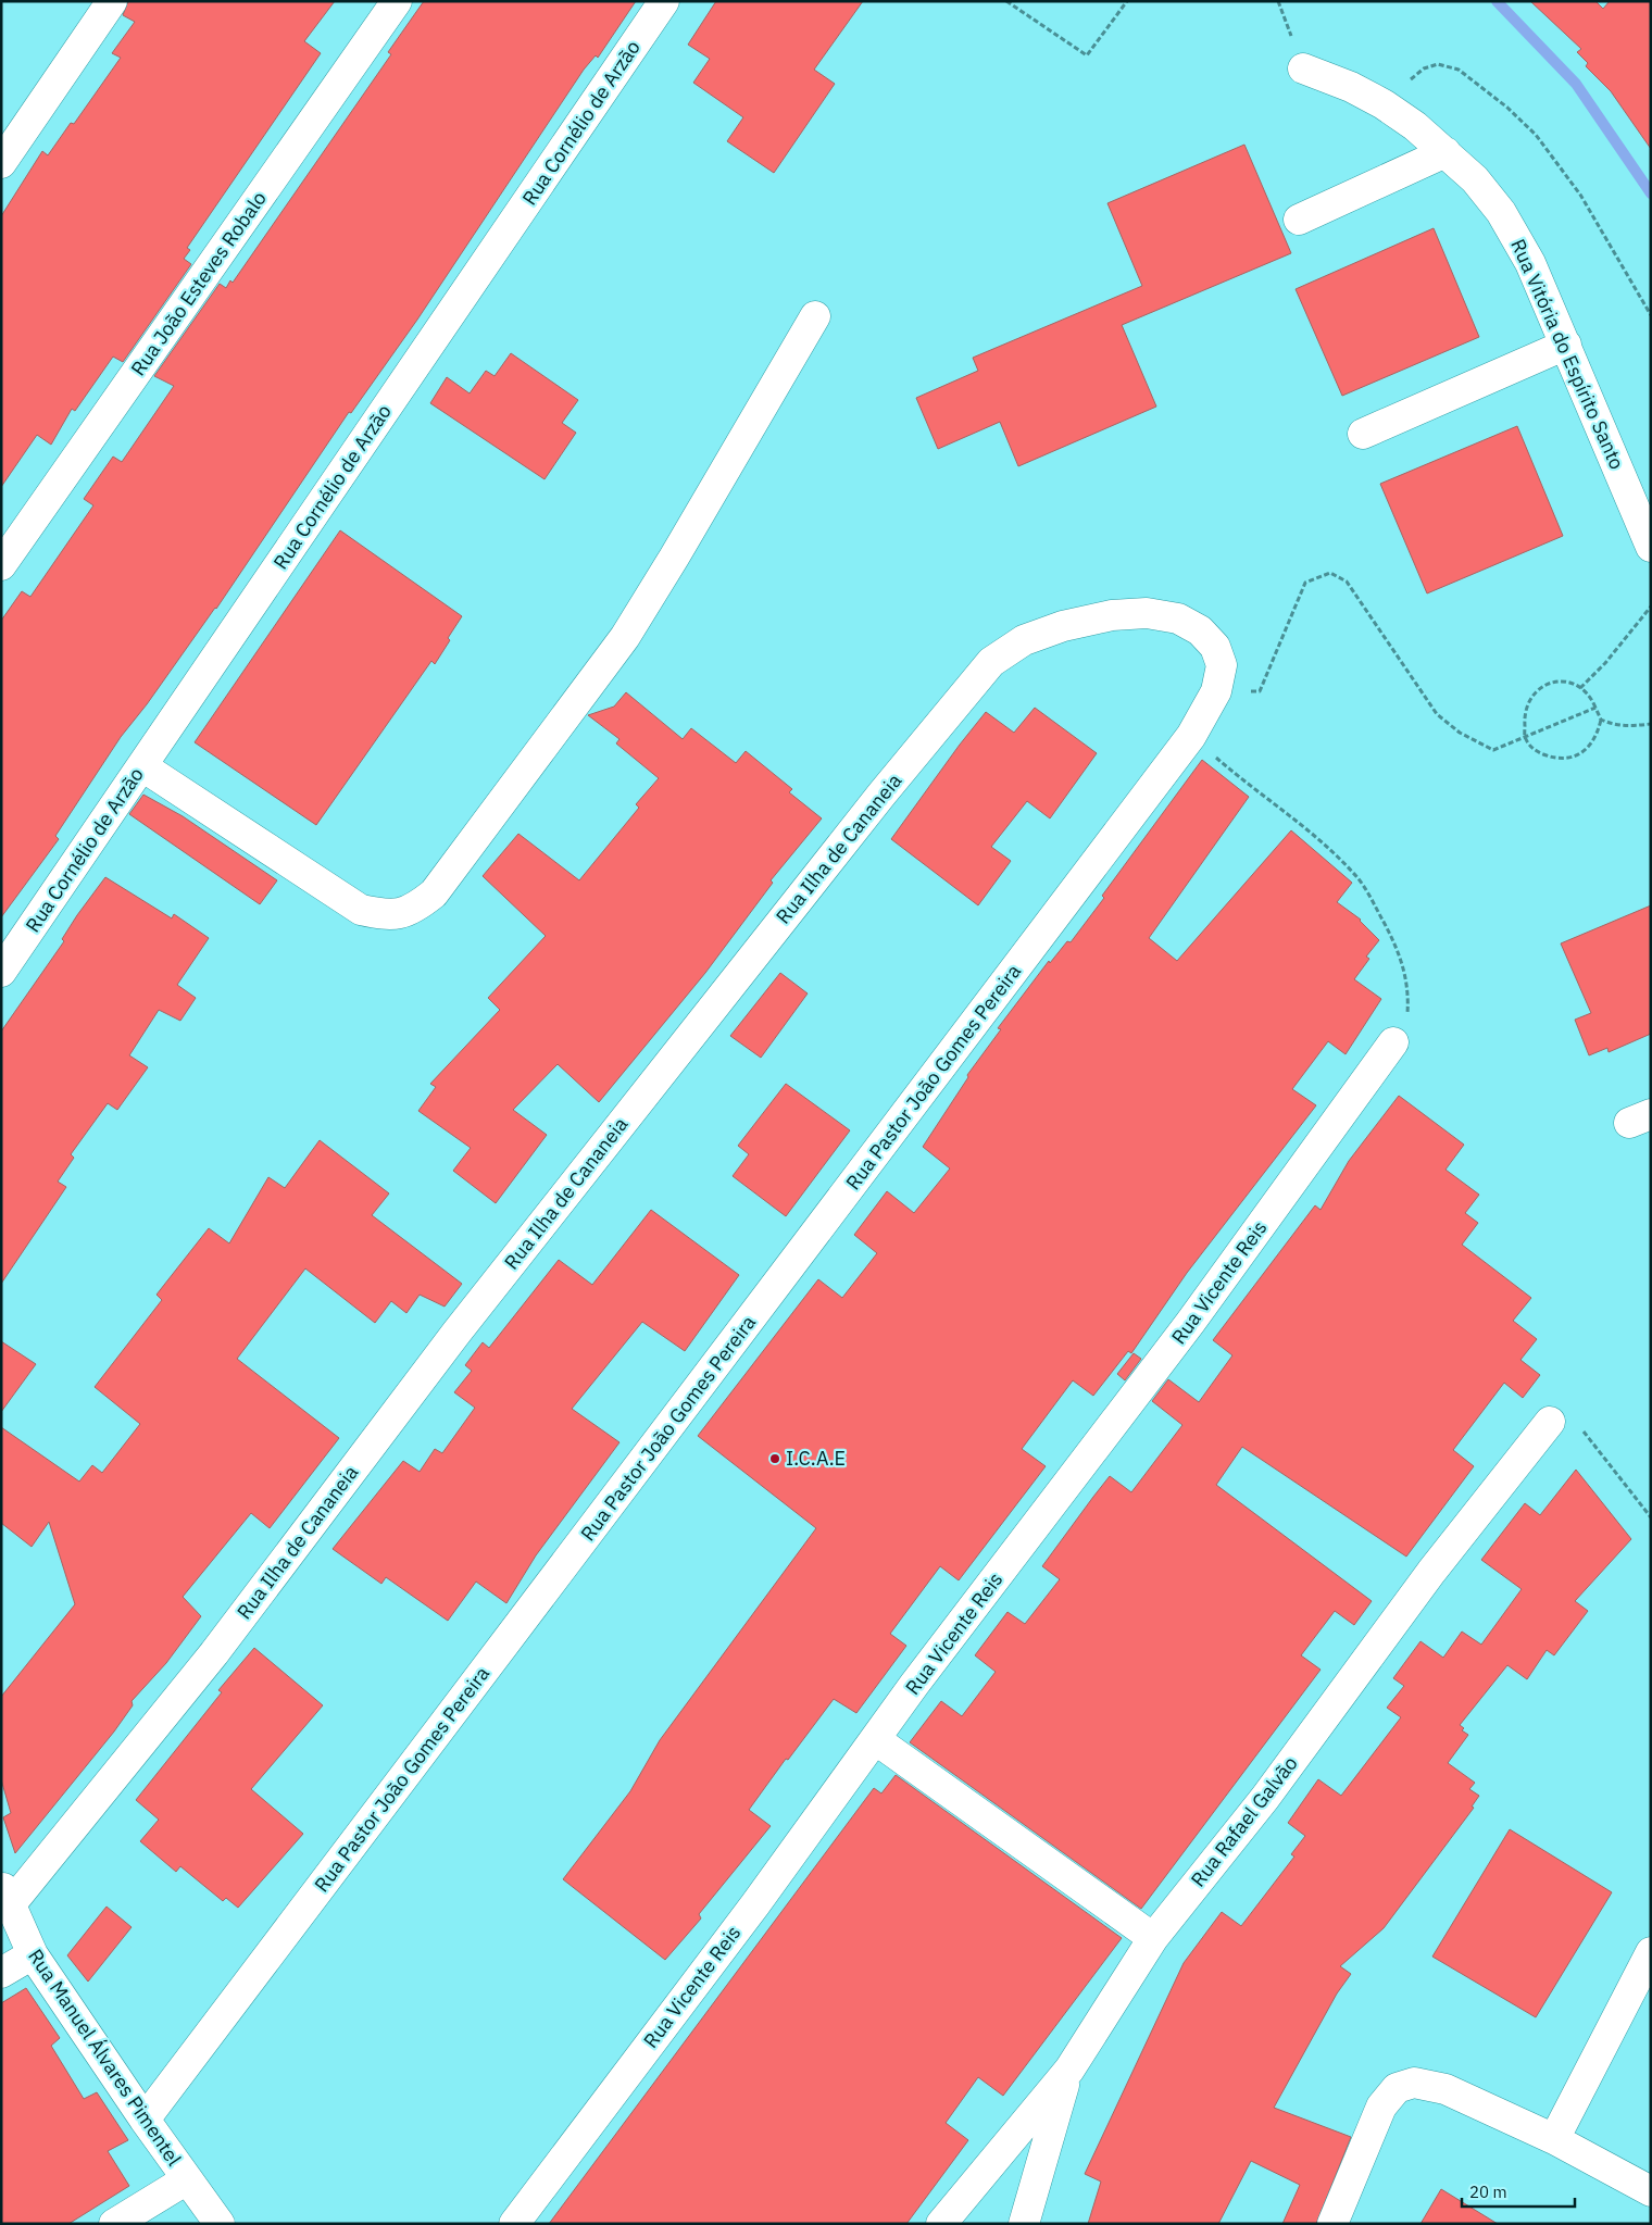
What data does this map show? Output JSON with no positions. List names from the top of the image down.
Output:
{
  "streets": {
    "street": [
      "Rua Cornélio de Arzão",
      "Rua João Esteves Robalo",
      "Rua Vitória do Espírito Santo",
      "Rua Ilha de Cananeia",
      "Rua Pastor João Gomes Pereira",
      "Rua Vicente Reis",
      "Rua Rafael Galvão",
      "Rua Manuel Álvares Pimentel"
    ]
  },
  "crossings": [
    ["Rua Ilha de Cananeia", "Rua Pastor João Gomes Pereira"],
    ["Rua Ilha de Cananeia", "Rua Manuel Álvares Pimentel"],
    ["Rua Pastor João Gomes Pereira", "Rua Manuel Álvares Pimentel"]
  ],
  "places": ["I.C.A.E"],
  "scale_bar": "20 m"
}
